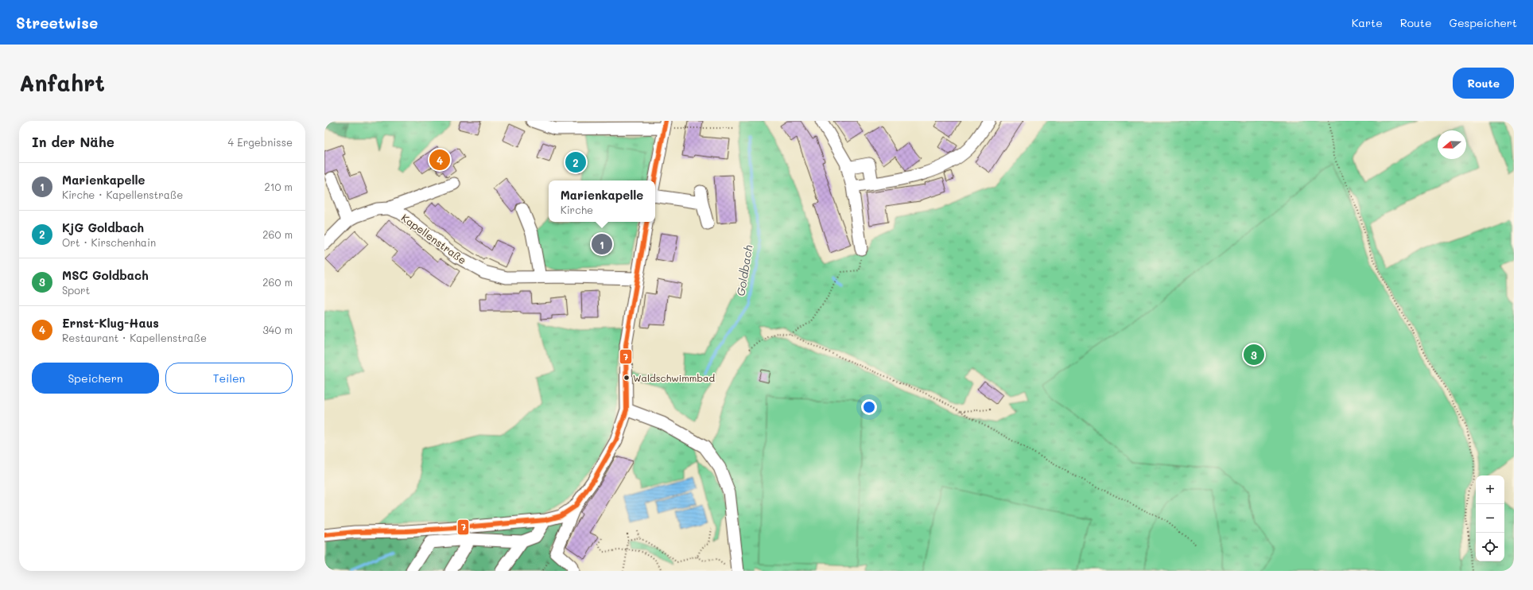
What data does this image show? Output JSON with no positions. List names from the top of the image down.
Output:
{
  "streets": {
    "street": ["Kapellenstraße"]
  },
  "water": ["Goldbach"],
  "places": ["Waldschwimmbad"],
  "lines": ["transit line 7"],
  "north": "left",
  "page": {
    "header": "Streetwise",
    "nav": ["Karte", "Route", "Gespeichert"],
    "buttons": [
      "Route",
      ["Speichern", "Teilen"]
    ],
    "title": "Anfahrt",
    "heading": ["In der Nähe", "4 Ergebnisse"],
    "pins": [
      "4",
      "2",
      "1",
      "3"
    ],
    "list": [
      {
        "mark": "1",
        "name": "Marienkapelle",
        "note": "Kirche · Kapellenstraße",
        "value": "210 m"
      },
      {
        "mark": "2",
        "name": "KjG Goldbach",
        "note": "Ort · Kirschenhain",
        "value": "260 m"
      },
      {
        "mark": "3",
        "name": "MSC Goldbach",
        "note": "Sport",
        "value": "260 m"
      },
      {
        "mark": "4",
        "name": "Ernst-Klug-Haus",
        "note": "Restaurant · Kapellenstraße",
        "value": "340 m"
      }
    ],
    "popup": ["Marienkapelle", "Kirche"],
    "map_buttons": ["+", "−"]
  }
}
